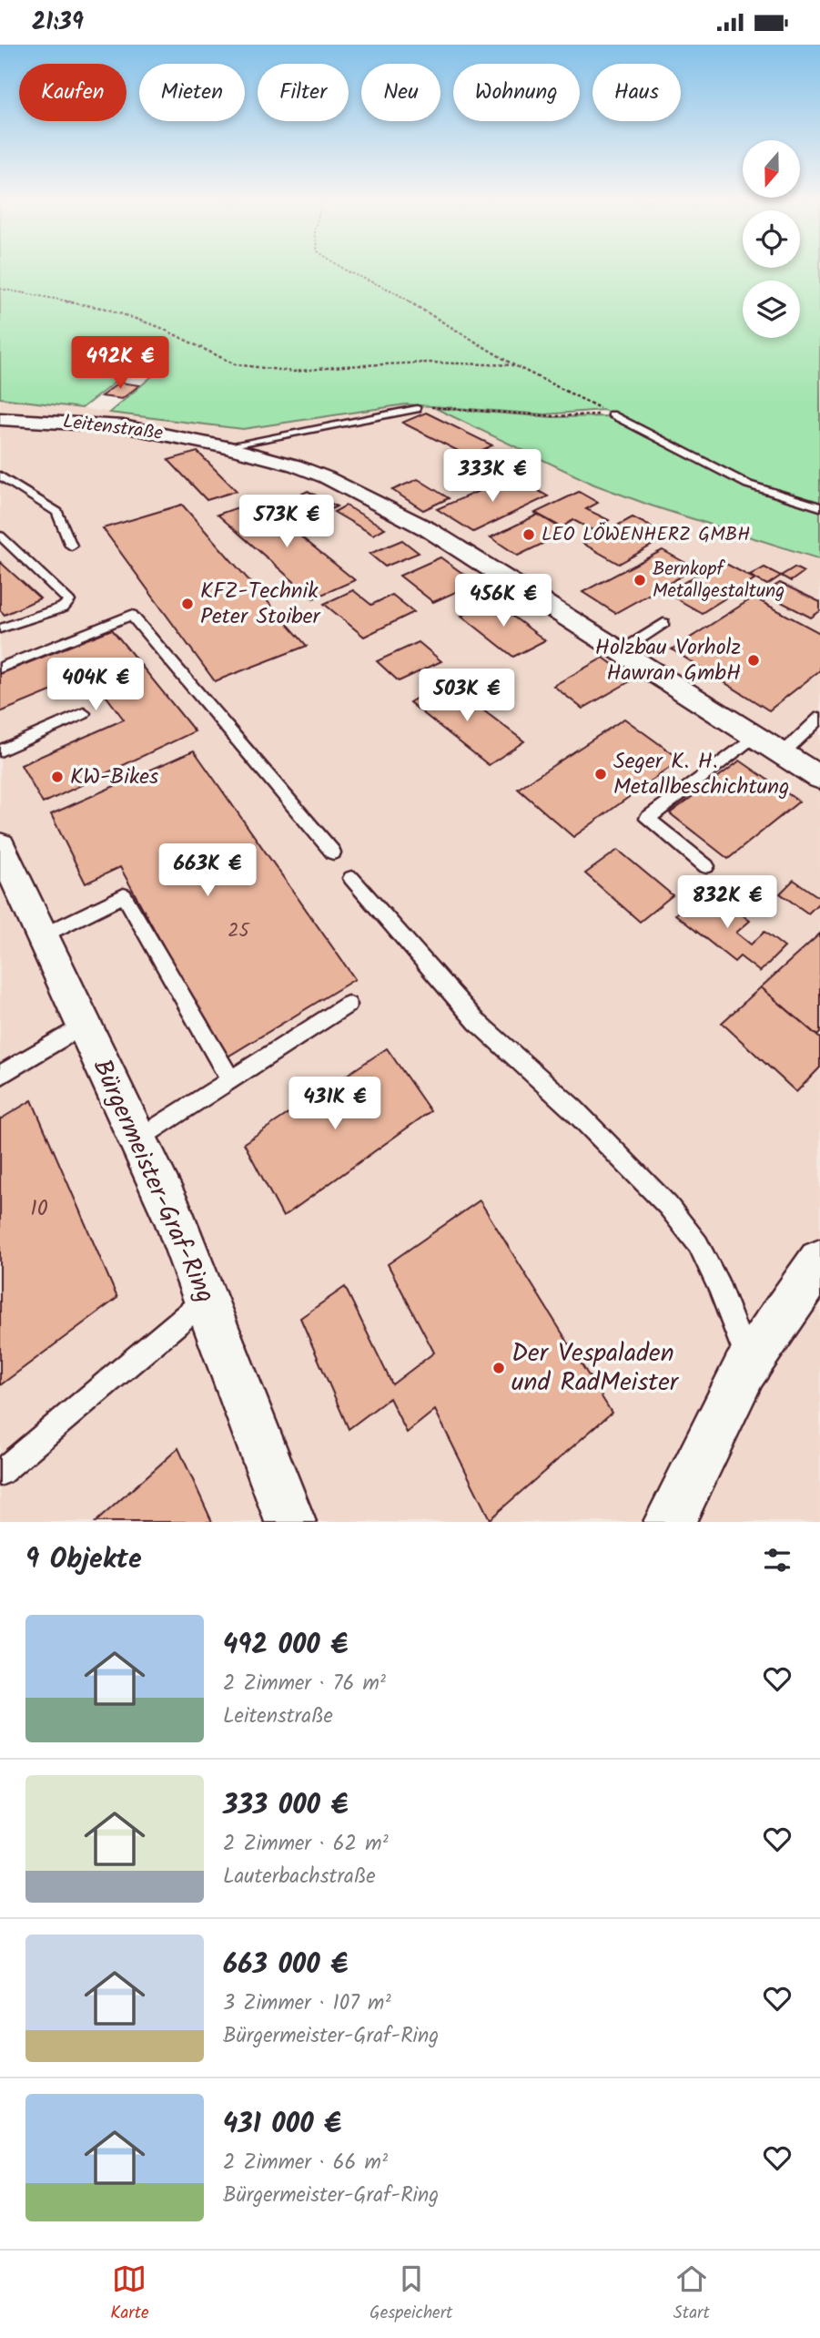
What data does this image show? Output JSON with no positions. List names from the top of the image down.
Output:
{
  "streets": {
    "street": ["Leitenstraße", "Bürgermeister-Graf-Ring"]
  },
  "places": [
    "LEO LÖWENHERZ GMBH",
    "Bernkopf Metallgestaltung",
    "KFZ-Technik Peter Stoiber",
    "Holzbau Vorholz Hawran GmbH",
    "Seger K. H. Metallbeschichtung",
    "KW-Bikes",
    "Der Vespaladen und RadMeister"
  ],
  "house_numbers": ["25", "10"],
  "north": "bottom",
  "page": {
    "status": "21:39",
    "chip": [
      "Kaufen",
      "Mieten",
      "Filter",
      "Neu",
      "Wohnung",
      "Haus"
    ],
    "price": [
      "492K €",
      "333K €",
      "573K €",
      "456K €",
      "404K €",
      "503K €",
      "663K €",
      "832K €",
      "431K €"
    ],
    "heading": "9 Objekte",
    "list": [
      {
        "name": "492 000 €",
        "note": "2 Zimmer · 76 m² · Leitenstraße"
      },
      {
        "name": "333 000 €",
        "note": "2 Zimmer · 62 m² · Lauterbachstraße"
      },
      {
        "name": "663 000 €",
        "note": "3 Zimmer · 107 m² · Bürgermeister-Graf-Ring"
      },
      {
        "name": "431 000 €",
        "note": "2 Zimmer · 66 m² · Bürgermeister-Graf-Ring"
      }
    ],
    "tabs": ["Karte", "Gespeichert", "Start"]
  }
}
